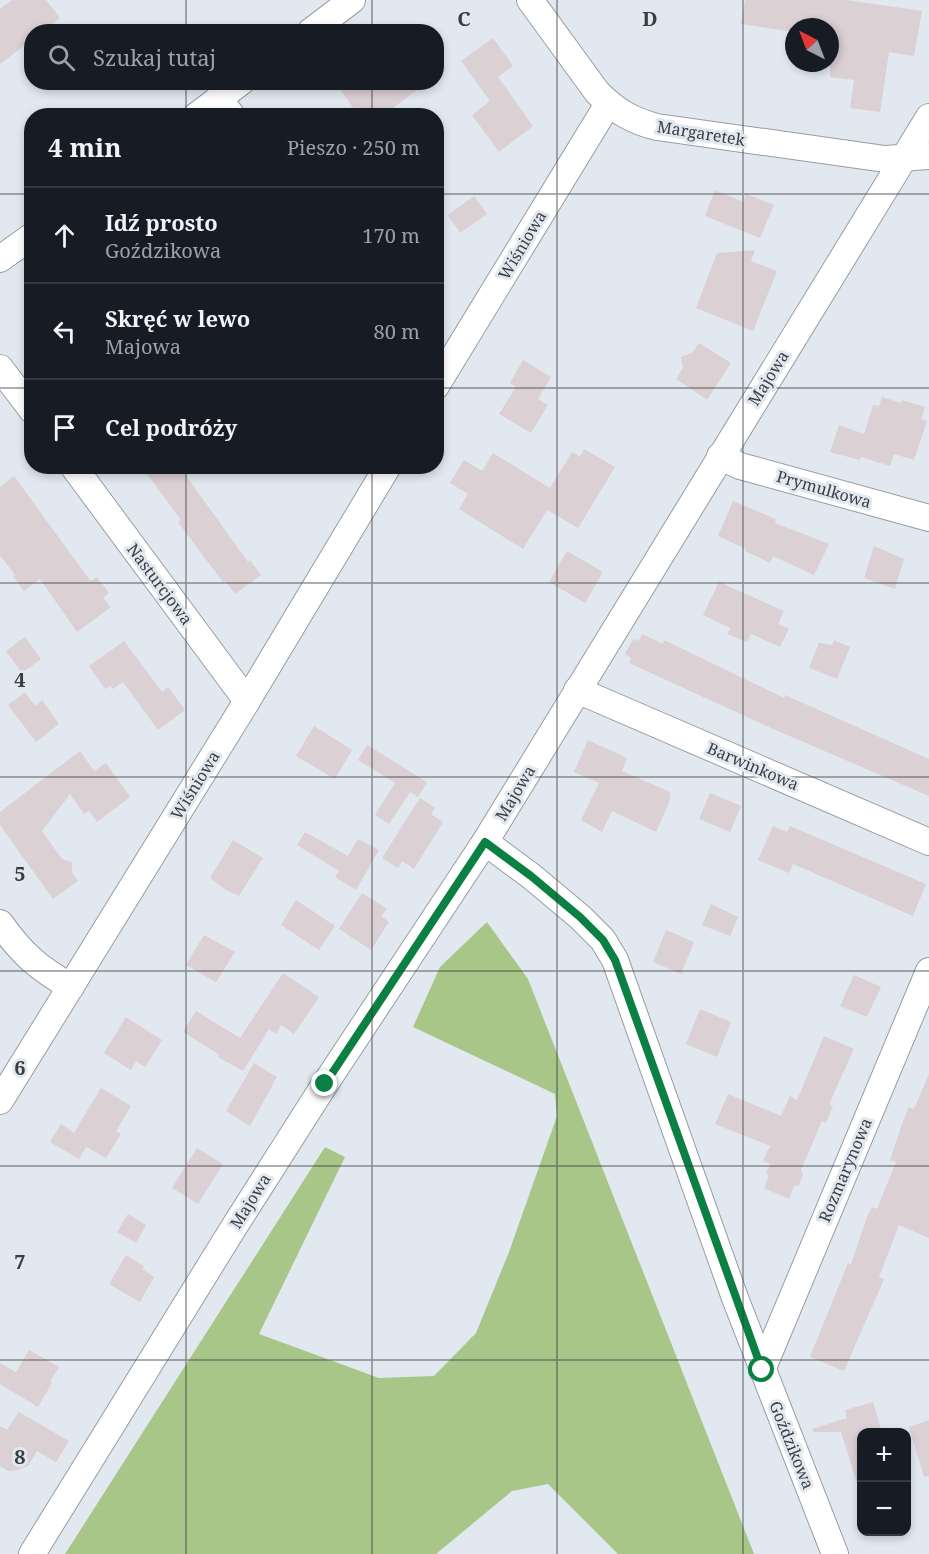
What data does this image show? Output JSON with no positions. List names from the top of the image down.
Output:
{
  "streets": {
    "street": [
      "Margaretek",
      "Wiśniowa",
      "Majowa",
      "Prymulkowa",
      "Nasturcjowa",
      "Barwinkowa",
      "Rozmarynowa",
      "Goździkowa"
    ]
  },
  "crossings": [
    ["Margaretek", "Wiśniowa"],
    ["Margaretek", "Majowa"],
    ["Wiśniowa", "Nasturcjowa"],
    ["Majowa", "Prymulkowa"],
    ["Majowa", "Barwinkowa"],
    ["Majowa", "Goździkowa"],
    ["Rozmarynowa", "Goździkowa"]
  ],
  "north": "top left",
  "page": {
    "search": "Szukaj tutaj",
    "heading": ["4 min", "Pieszo · 250 m"],
    "list": [
      ["Idź prosto", "Goździkowa", "170 m"],
      ["Skręć w lewo", "Majowa", "80 m"],
      "Cel podróży"
    ],
    "map_buttons": ["+", "−"]
  },
  "grid": {
    "columns": ["C", "D"],
    "rows": [
      "4",
      "5",
      "6",
      "7",
      "8"
    ]
  }
}
